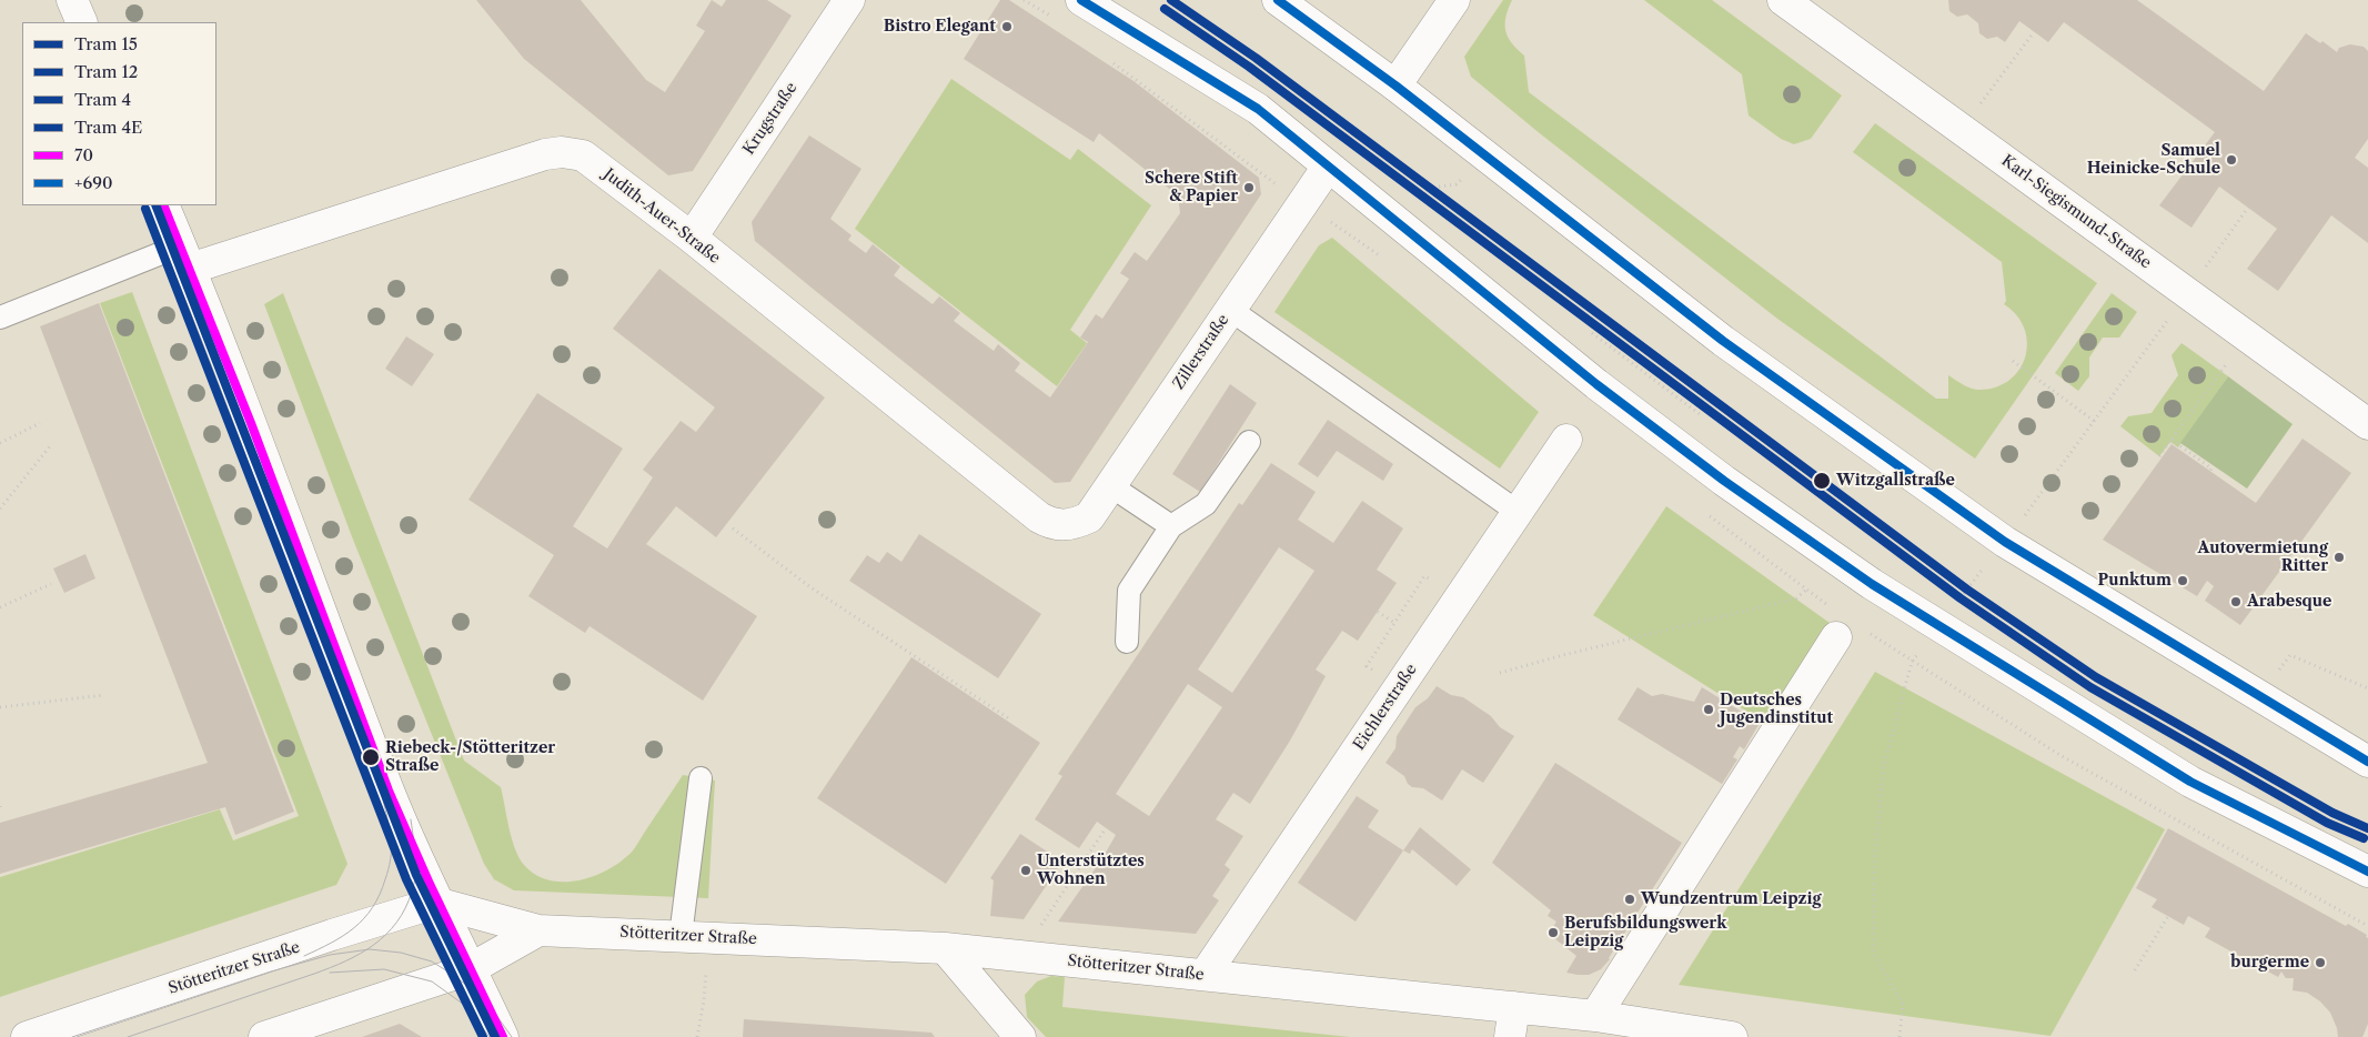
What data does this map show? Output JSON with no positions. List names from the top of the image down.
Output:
{
  "streets": {
    "street": [
      "Krugstraße",
      "Karl-Siegismund-Straße",
      "Judith-Auer-Straße",
      "Zillerstraße",
      "Eichlerstraße",
      "Stötteritzer Straße"
    ]
  },
  "crossings": [
    ["Krugstraße", "Judith-Auer-Straße"],
    ["Judith-Auer-Straße", "Zillerstraße"],
    ["Eichlerstraße", "Stötteritzer Straße"]
  ],
  "places": [
    "Bistro Elegant",
    "Samuel Heinicke-Schule",
    "Schere Stift & Papier",
    "Witzgallstraße",
    "Autovermietung Ritter",
    "Punktum",
    "Arabesque",
    "Deutsches Jugendinstitut",
    "Riebeck-/Stötteritzer Straße",
    "Unterstütztes Wohnen",
    "Wundzentrum Leipzig",
    "Berufsbildungswerk Leipzig",
    "burgerme"
  ],
  "lines": [
    "tram line 15",
    "transit line +690",
    "tram line 12",
    "tram line 4",
    "transit line 70",
    "tram line 4E"
  ],
  "legend": [
    "Tram 15",
    "Tram 12",
    "Tram 4",
    "Tram 4E",
    "70",
    "+690"
  ]
}
